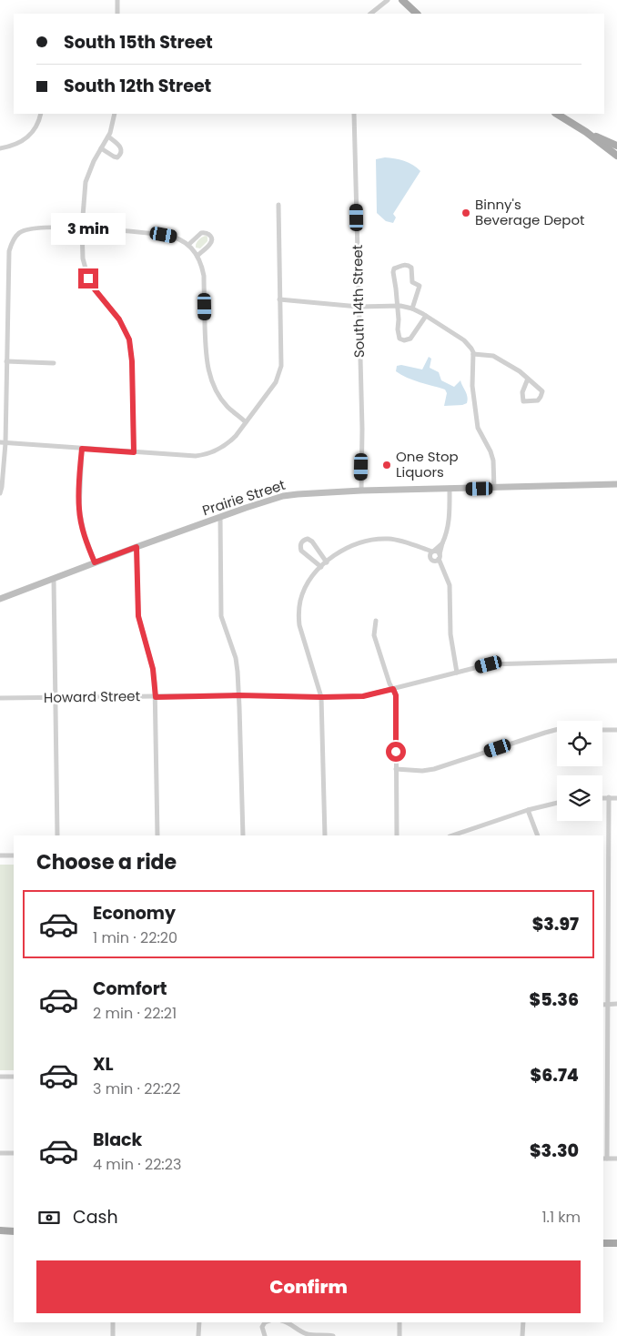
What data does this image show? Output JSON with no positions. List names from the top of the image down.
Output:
{
  "streets": {
    "street": ["South 14th Street", "Prairie Street", "Howard Street"]
  },
  "crossings": [
    ["South 14th Street", "Prairie Street"]
  ],
  "places": ["Binny's Beverage Depot", "One Stop Liquors"],
  "page": {
    "banner": ["South 15th Street", "South 12th Street"],
    "bubble": "3 min",
    "heading": "Choose a ride",
    "list": [
      {
        "name": "Economy",
        "note": "1 min · 22:20",
        "value": "$3.97"
      },
      {
        "name": "Comfort",
        "note": "2 min · 22:21",
        "value": "$5.36"
      },
      {
        "name": "XL",
        "note": "3 min · 22:22",
        "value": "$6.74"
      },
      {
        "name": "Black",
        "note": "4 min · 22:23",
        "value": "$3.30"
      }
    ],
    "pay": ["Cash", "1.1 km"],
    "buttons": "Confirm"
  }
}
